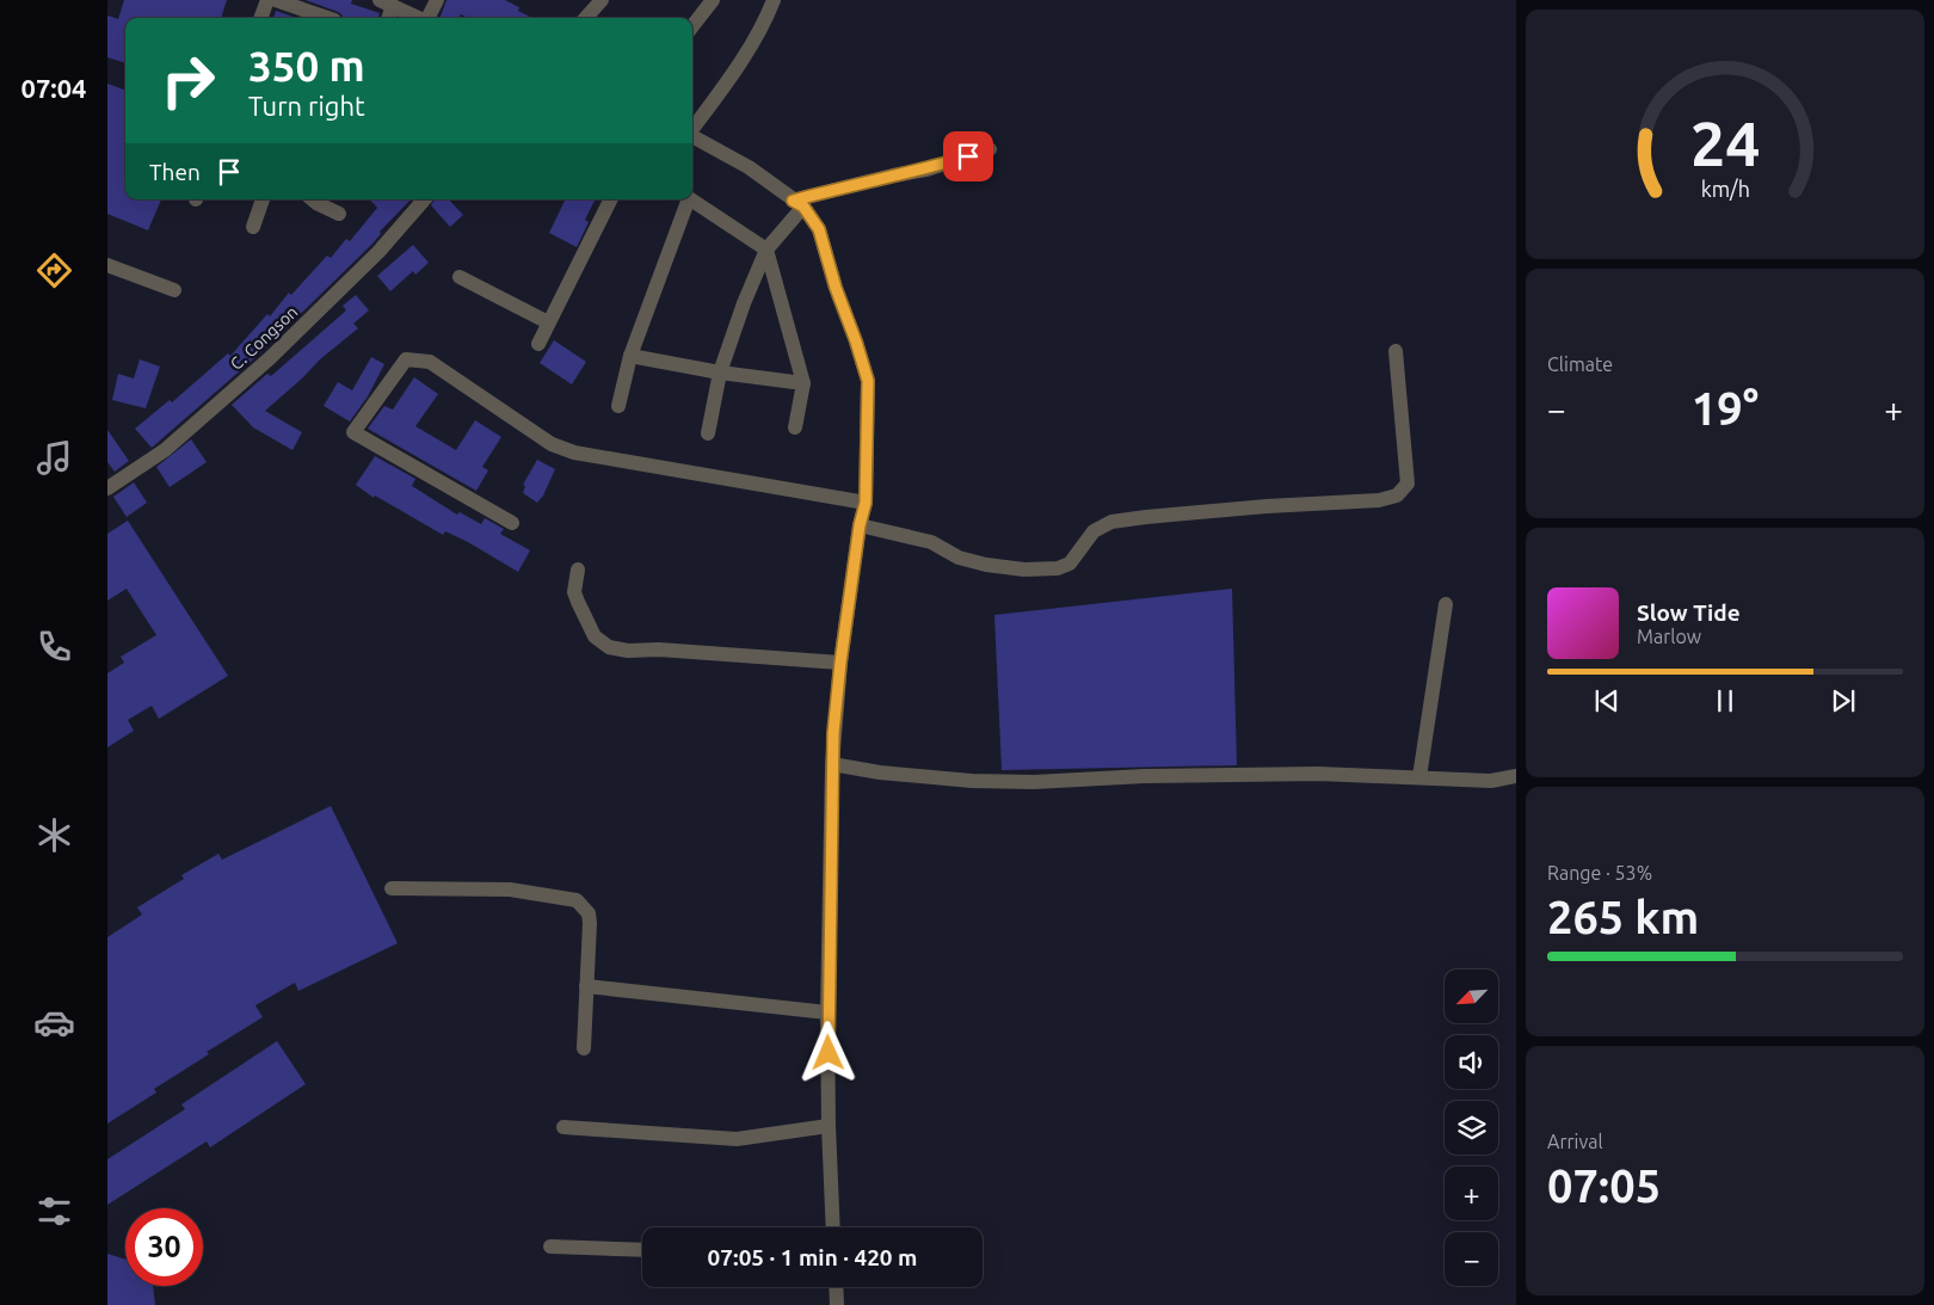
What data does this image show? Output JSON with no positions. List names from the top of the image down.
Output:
{
  "streets": {
    "street": ["C. Congson"]
  },
  "north": "bottom left",
  "page": {
    "tabs": "07:04",
    "turn": ["350 m", "Turn right"],
    "then": "Then",
    "tile": [
      "Climate",
      ["Range · 53%", "265 km"],
      ["Arrival", "07:05"]
    ],
    "heat": ["−", "19°", "+"],
    "song": ["Slow Tide", "Marlow"],
    "map_buttons": ["+", "−"],
    "limit": "30",
    "trip": "07:05 · 1 min · 420 m",
    "gauge": ["24", "km/h"]
  }
}
